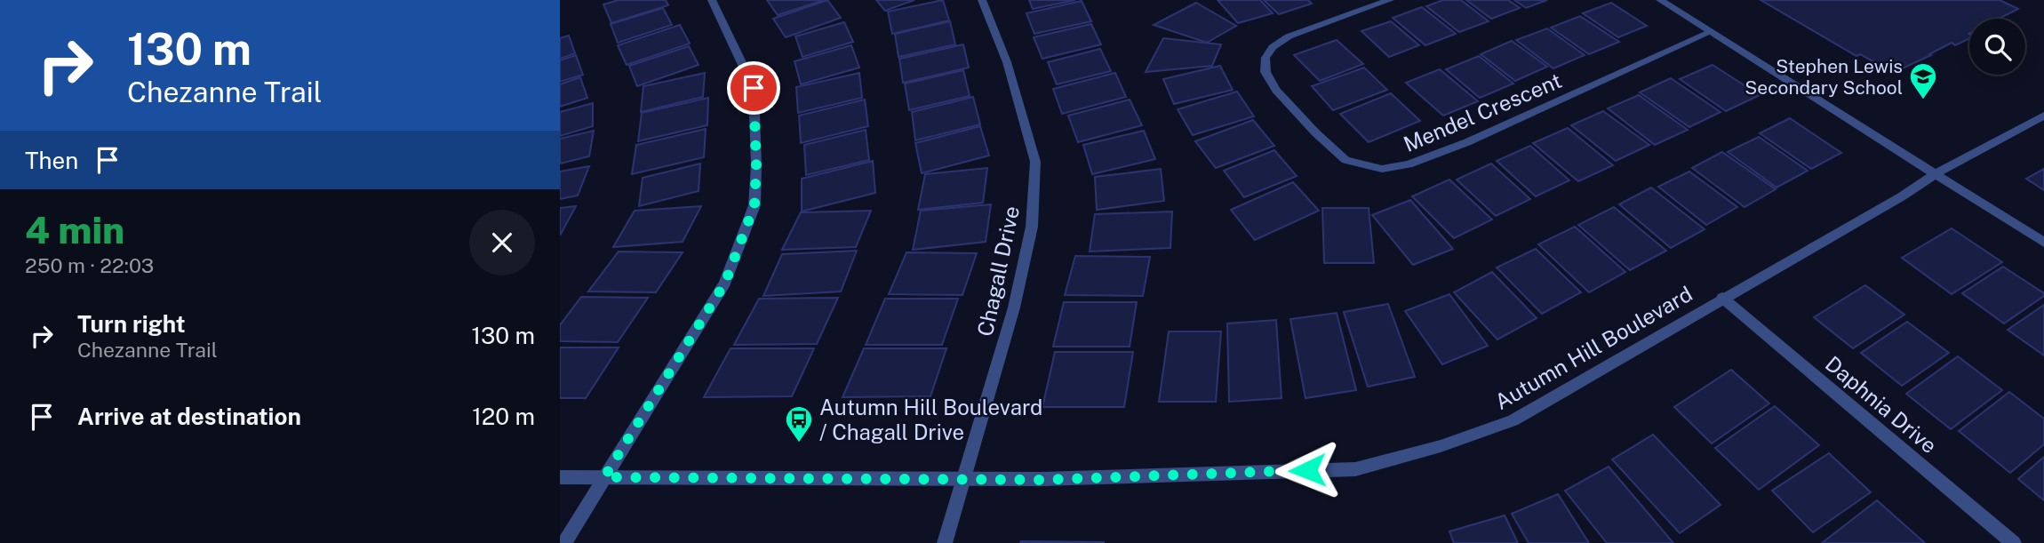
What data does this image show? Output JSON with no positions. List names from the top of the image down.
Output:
{
  "streets": {
    "street": [
      "Mendel Crescent",
      "Chagall Drive",
      "Autumn Hill Boulevard",
      "Daphnia Drive"
    ]
  },
  "crossings": [
    ["Chagall Drive", "Autumn Hill Boulevard"],
    ["Autumn Hill Boulevard", "Daphnia Drive"]
  ],
  "places": {
    "school or university": ["Stephen Lewis Secondary School"],
    "bus stop": ["Autumn Hill Boulevard / Chagall Drive"]
  },
  "page": {
    "turn": ["130 m", "Chezanne Trail"],
    "then": "Then",
    "heading": ["4 min", "250 m · 22:03"],
    "list": [
      {
        "name": "Turn right",
        "note": "Chezanne Trail",
        "value": "130 m"
      },
      {
        "name": "Arrive at destination",
        "value": "120 m"
      }
    ]
  }
}
